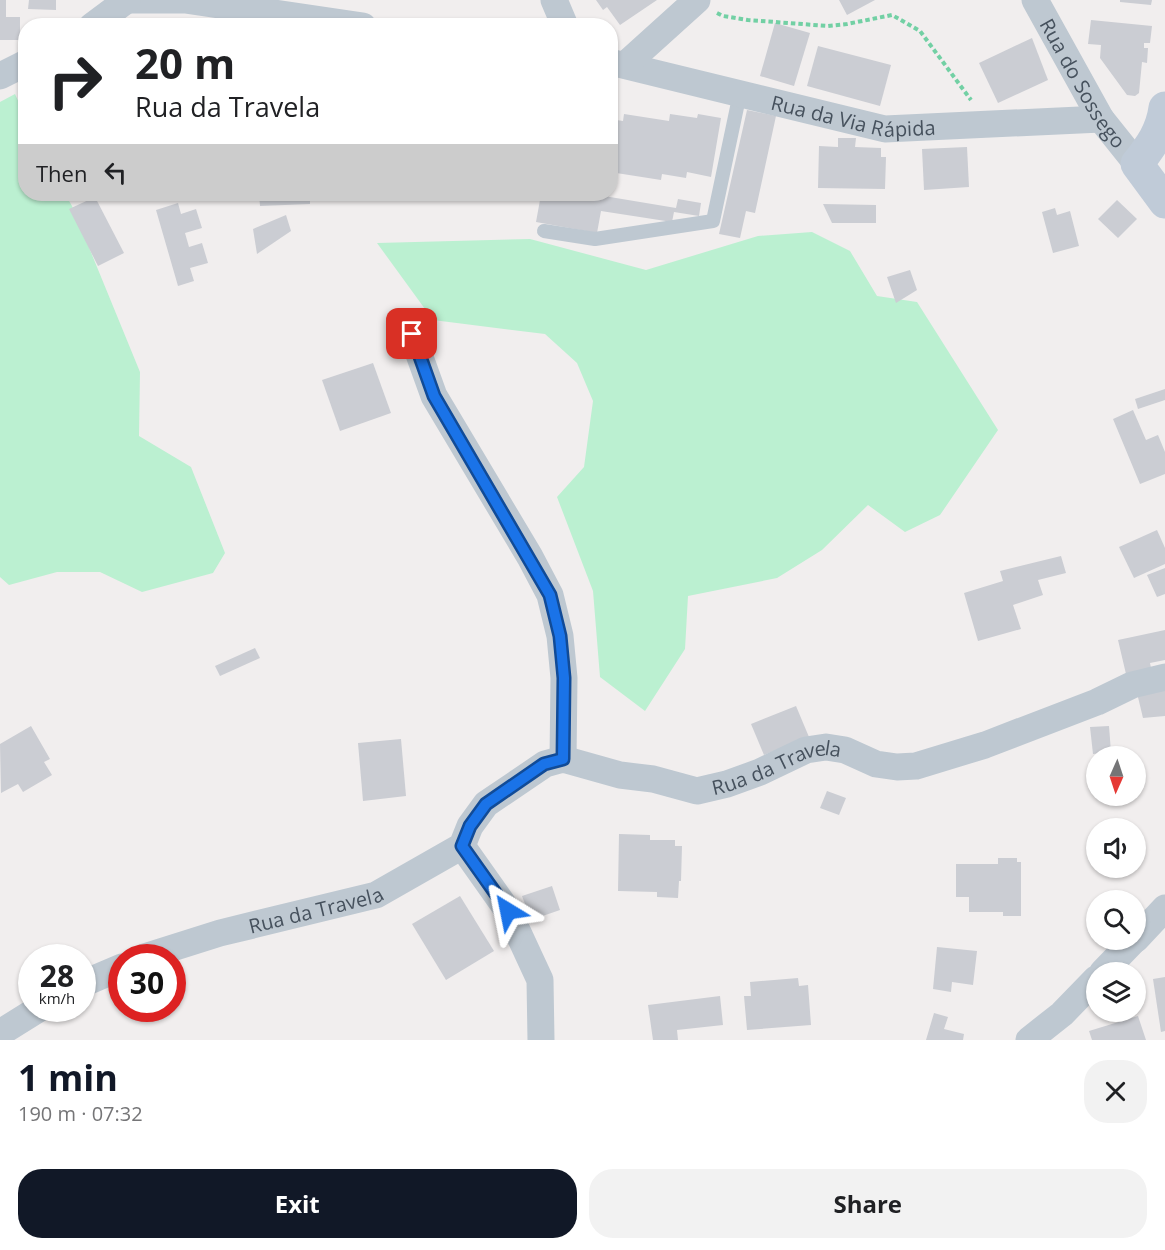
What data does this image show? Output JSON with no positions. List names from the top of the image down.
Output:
{
  "streets": {
    "street": ["Rua do Sossego", "Rua da Via Rápida", "Rua da Travela"]
  },
  "crossings": [
    ["Rua do Sossego", "Rua da Via Rápida"]
  ],
  "north": "bottom",
  "page": {
    "turn": ["20 m", "Rua da Travela"],
    "then": "Then",
    "speed": "28 km/h",
    "limit": "30",
    "heading": ["1 min", "190 m · 07:32"],
    "buttons": ["Exit", "Share"]
  }
}
